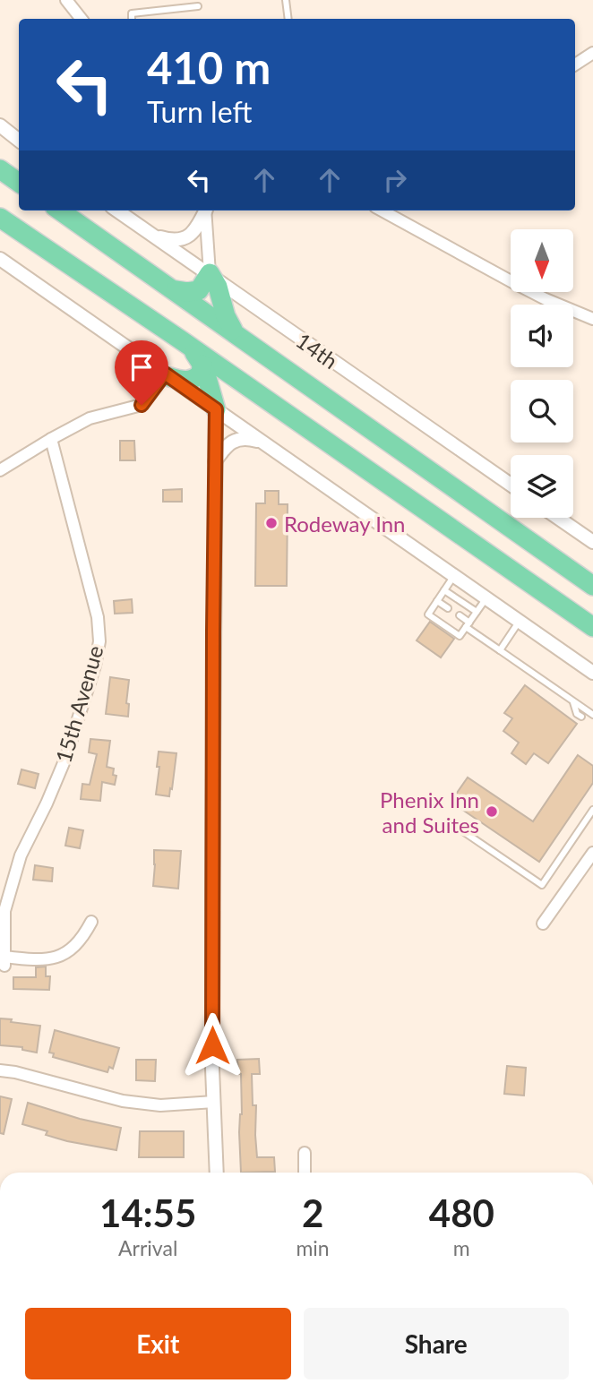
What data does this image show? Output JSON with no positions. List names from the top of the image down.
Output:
{
  "streets": {
    "street": ["14th", "15th Avenue"]
  },
  "places": ["Rodeway Inn", "Phenix Inn and Suites"],
  "north": "bottom",
  "page": {
    "turn": ["410 m", "Turn left"],
    "eta": [
      "14:55",
      "Arrival",
      "2",
      "min",
      "480",
      "m"
    ],
    "buttons": ["Exit", "Share"]
  }
}
